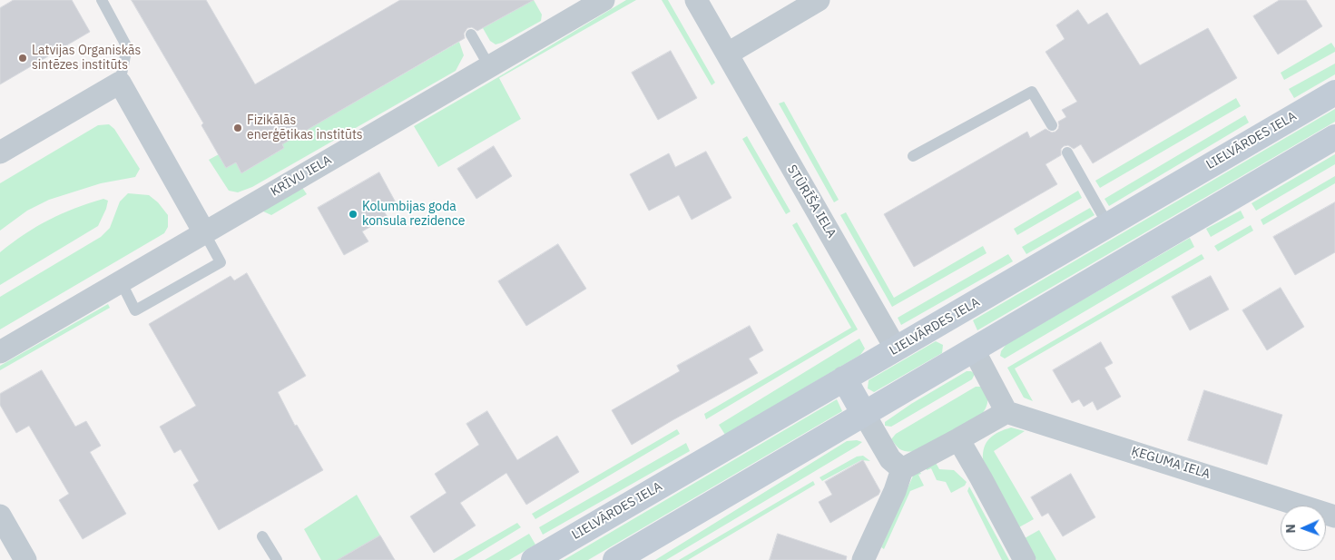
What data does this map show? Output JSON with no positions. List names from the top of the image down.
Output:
{
  "streets": {
    "main road": ["LIELVĀRDES IELA"],
    "street": ["KRĪVU IELA", "STŪRĪŠA IELA", "ĶEGUMA IELA"]
  },
  "crossings": [
    ["LIELVĀRDES IELA", "STŪRĪŠA IELA"]
  ],
  "places": ["Latvijas Organiskās sintēzes institūts", "Fizikālās enerģētikas institūts", "Kolumbijas goda konsula rezidence"],
  "north": "left"
}
